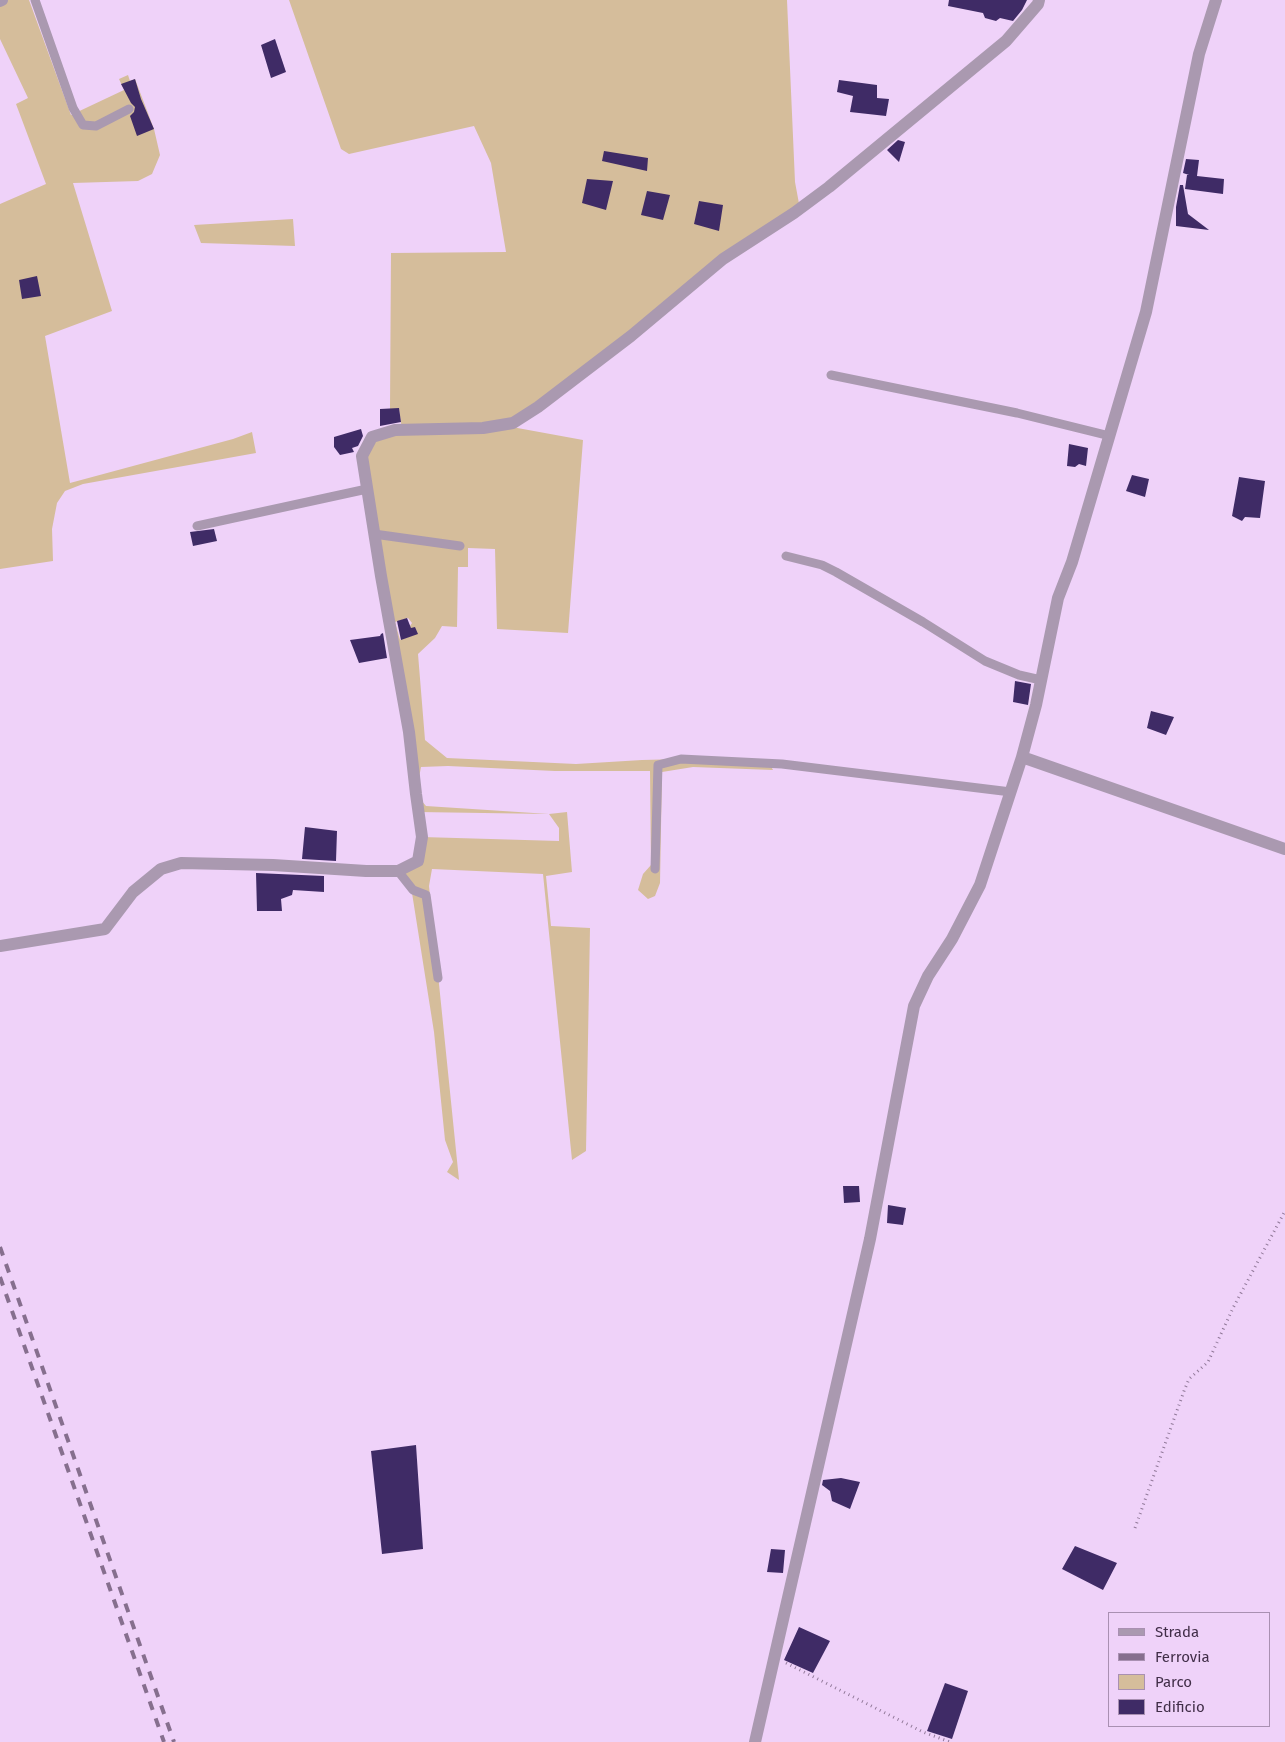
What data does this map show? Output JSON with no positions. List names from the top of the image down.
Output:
{
  "legend": [
    "Strada",
    "Ferrovia",
    "Parco",
    "Edificio"
  ]
}
